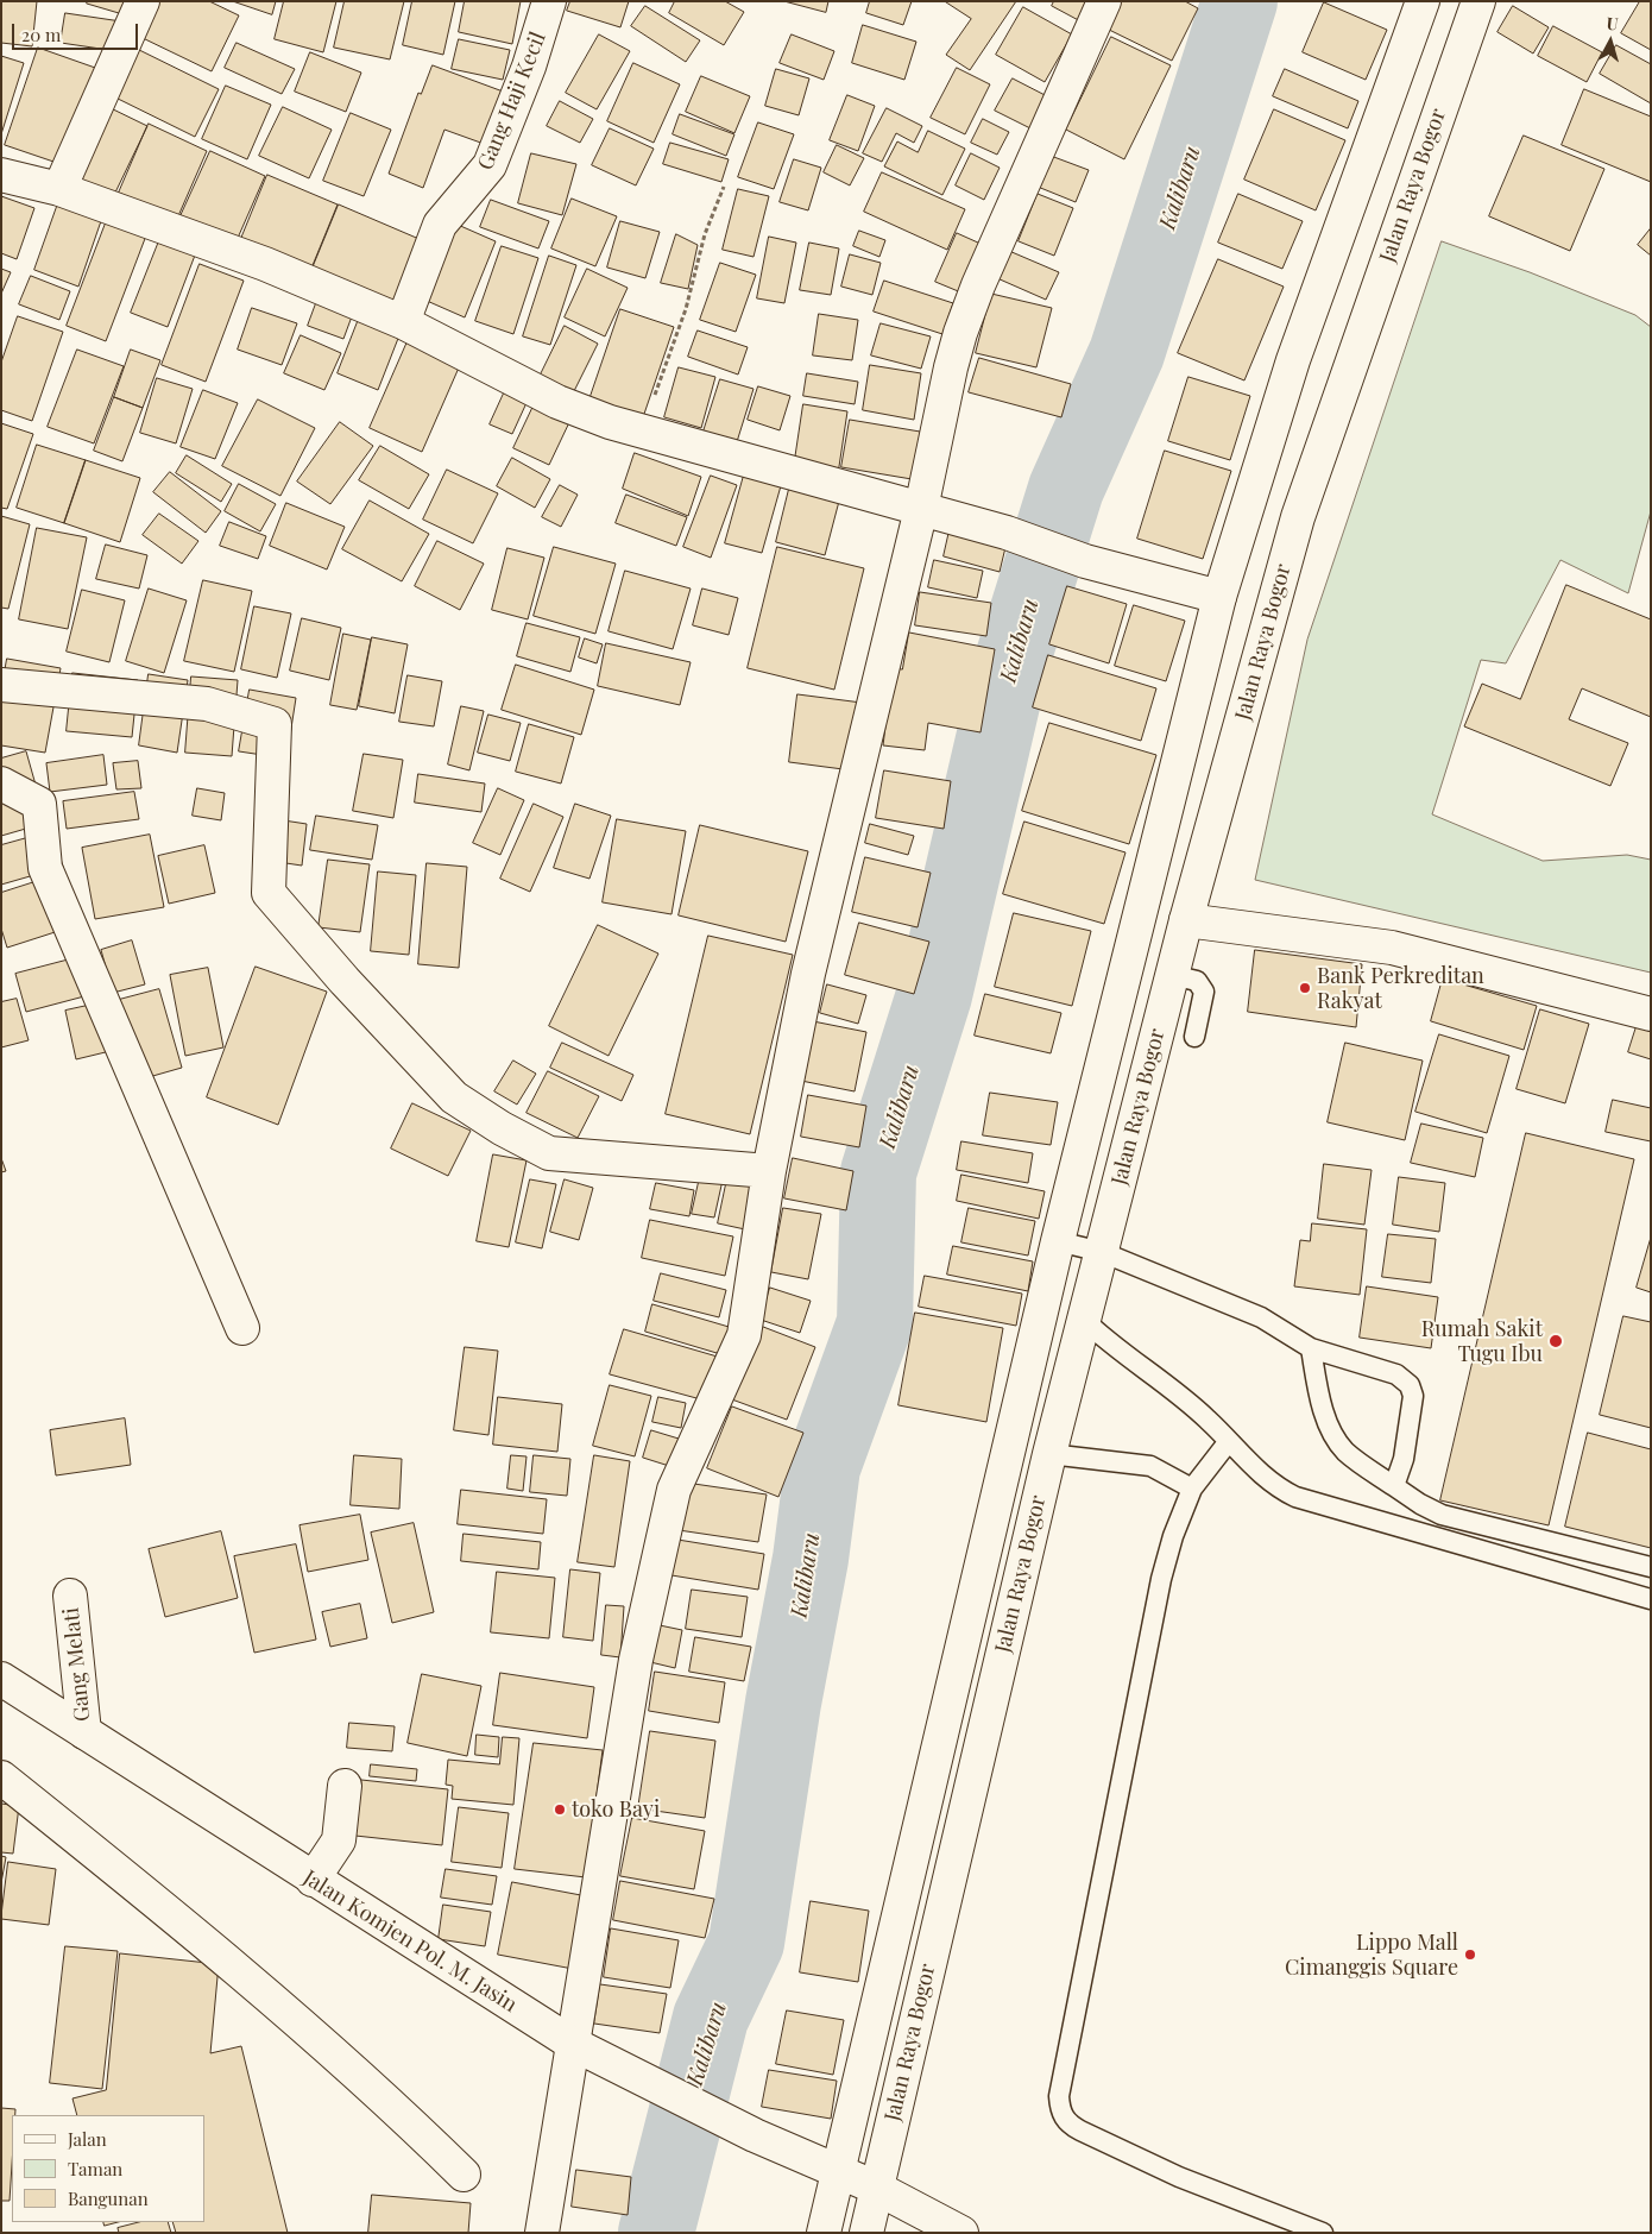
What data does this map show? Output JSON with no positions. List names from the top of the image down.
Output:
{
  "streets": {
    "main road": [
      "Gang Haji Kecil",
      "Jalan Raya Bogor",
      "Gang Melati",
      "Jalan Komjen Pol. M. Jasin"
    ]
  },
  "crossings": [
    ["Jalan Raya Bogor", "Jalan Komjen Pol. M. Jasin"],
    ["Gang Melati", "Jalan Komjen Pol. M. Jasin"]
  ],
  "water": ["Kalibaru"],
  "places": [
    "Bank Perkreditan Rakyat",
    "Rumah Sakit Tugu Ibu",
    "toko Bayi",
    "Lippo Mall Cimanggis Square"
  ],
  "legend": ["Jalan", "Taman", "Bangunan"],
  "scale_bar": "20 m",
  "north": "top"
}
